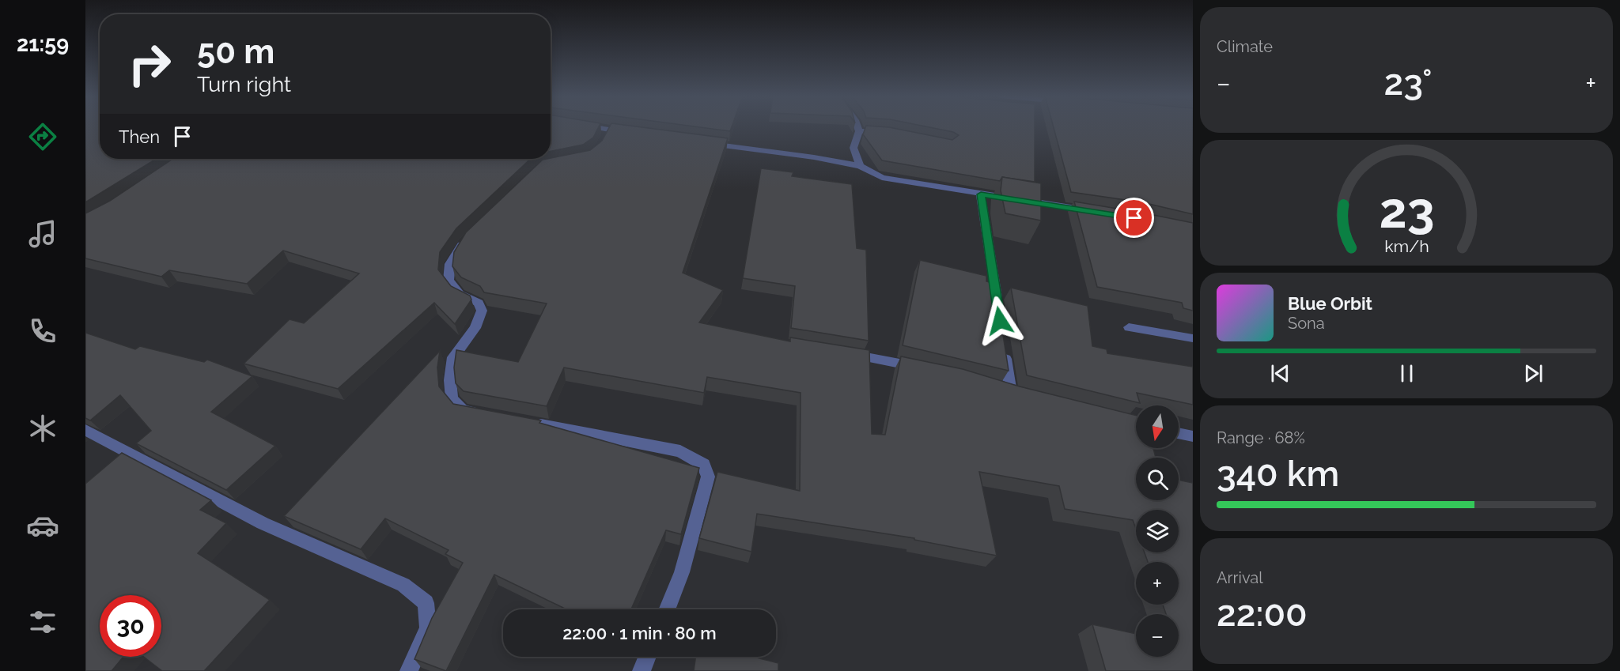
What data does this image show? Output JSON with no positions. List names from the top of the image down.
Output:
{
  "north": "bottom",
  "page": {
    "tabs": "21:59",
    "tile": [
      "Climate",
      ["Range · 68%", "340 km"],
      ["Arrival", "22:00"]
    ],
    "turn": ["50 m", "Turn right"],
    "heat": ["−", "23°", "+"],
    "then": "Then",
    "song": ["Blue Orbit", "Sona"],
    "map_buttons": ["+", "−"],
    "limit": "30",
    "trip": "22:00 · 1 min · 80 m",
    "gauge": ["23", "km/h"]
  }
}
